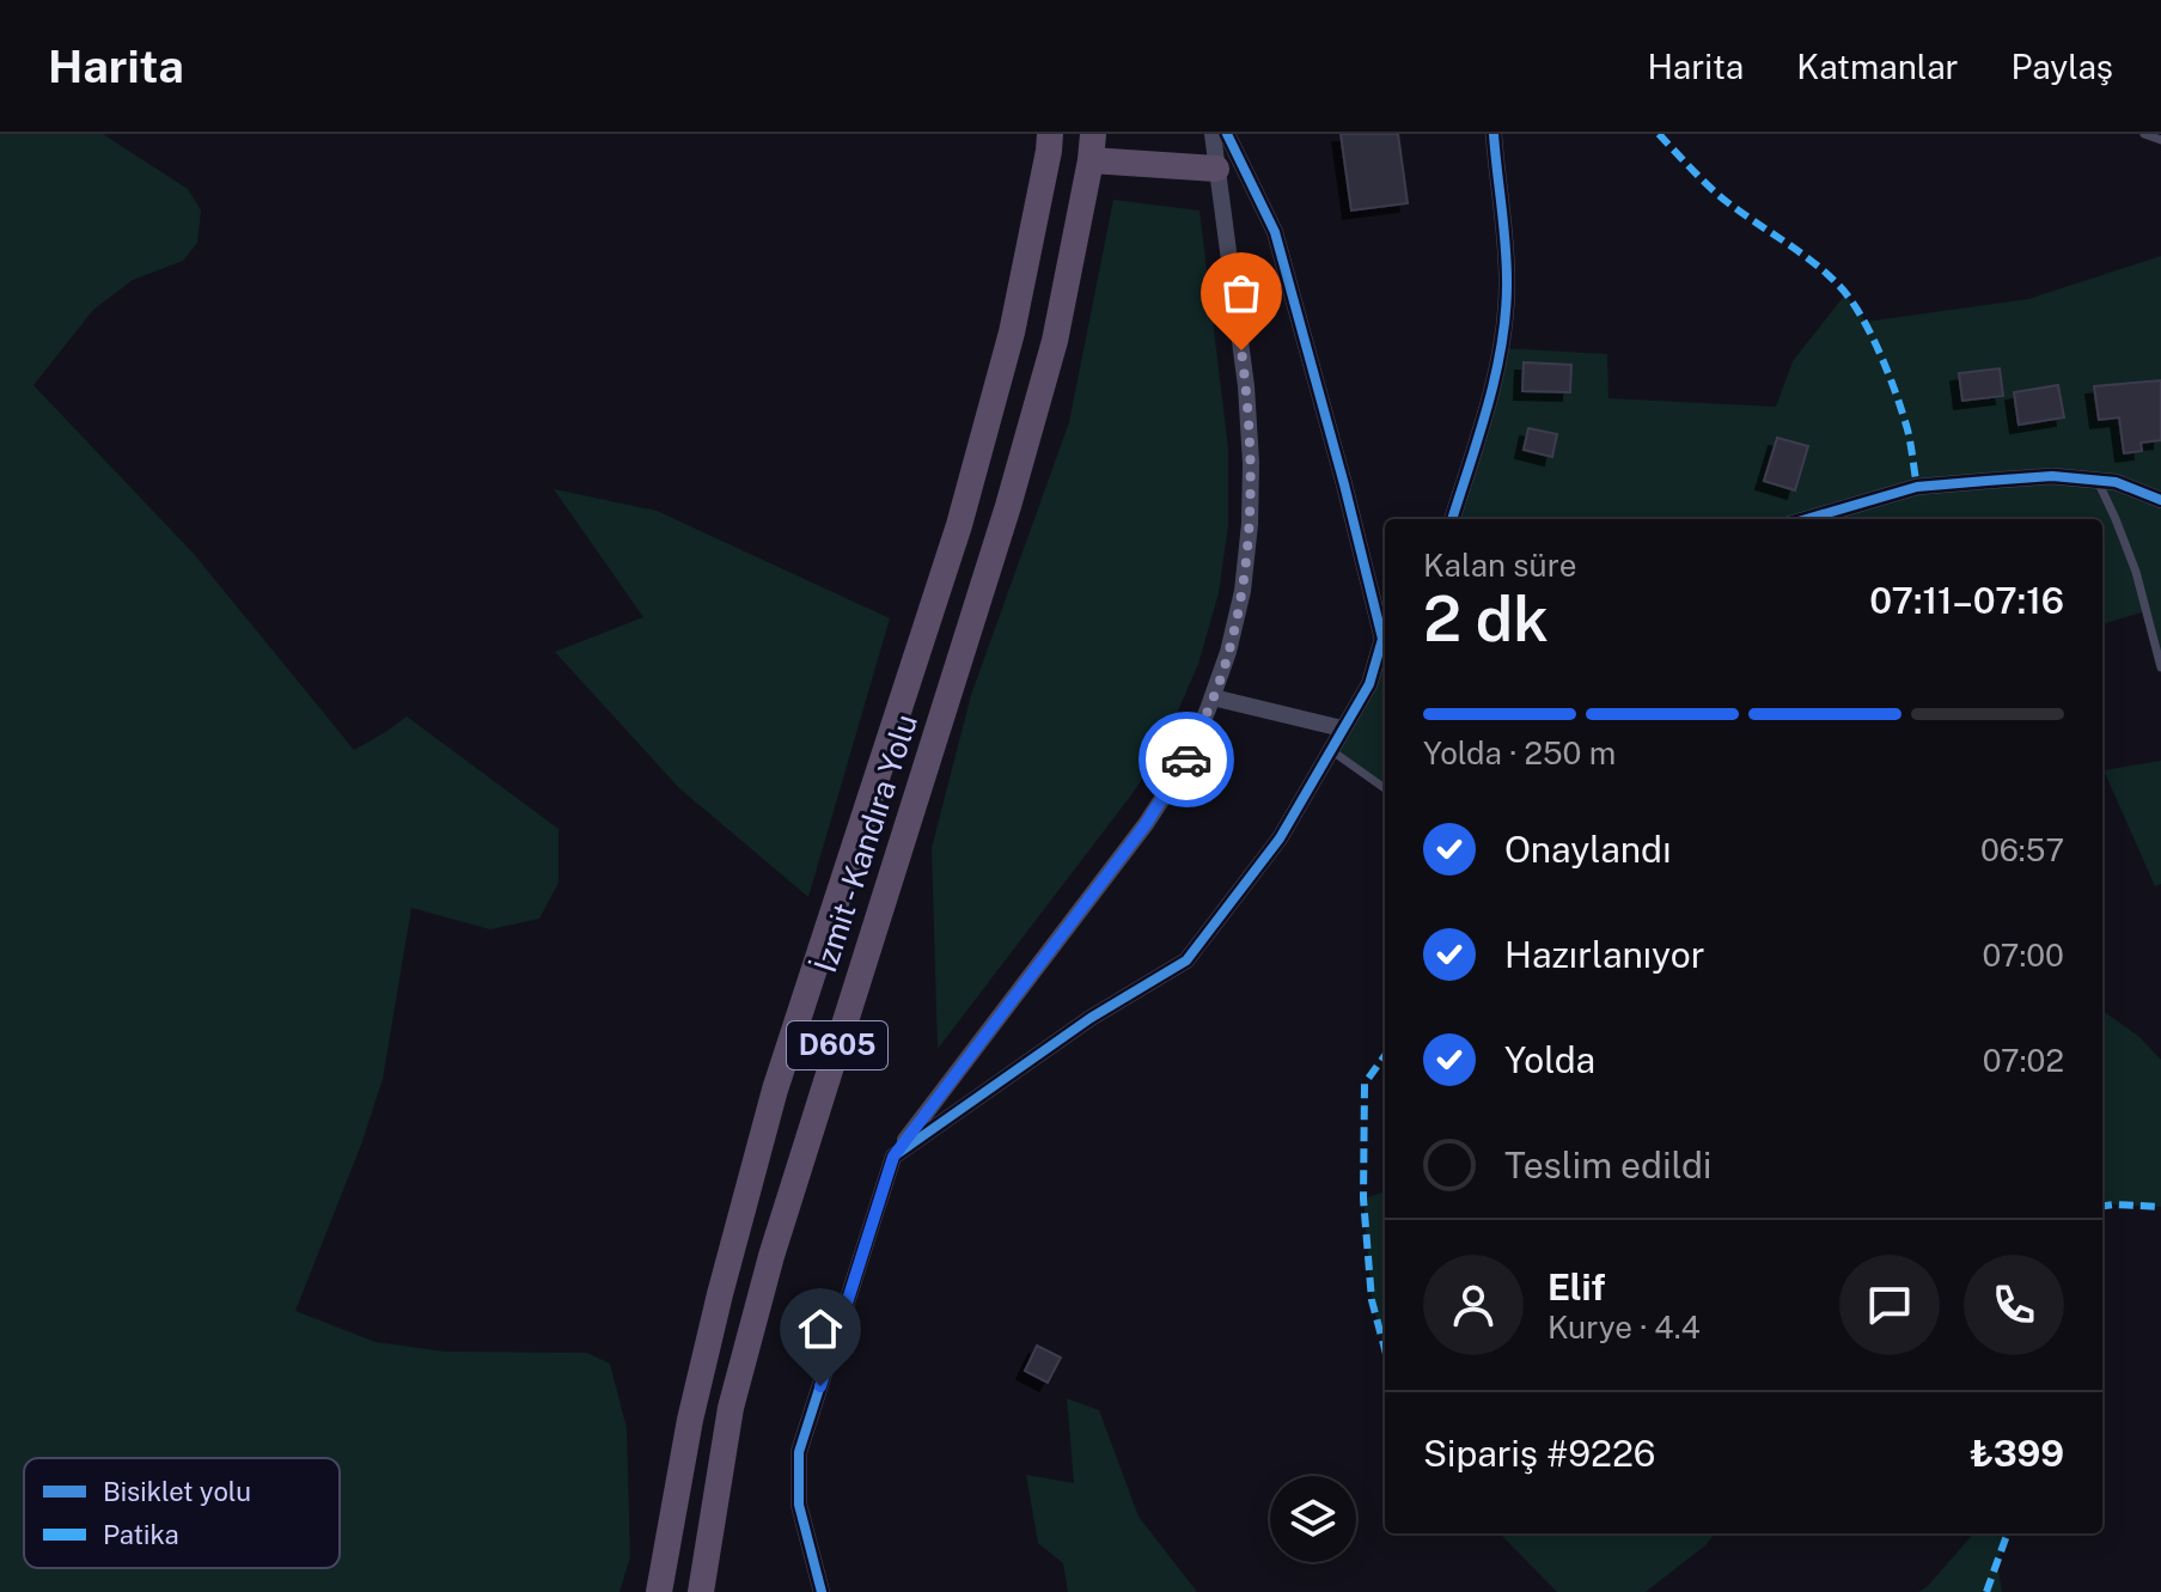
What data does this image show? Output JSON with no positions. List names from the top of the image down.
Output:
{
  "streets": {
    "highway": ["İzmit - Kandıra Yolu", "D605"]
  },
  "legend": ["Bisiklet yolu", "Patika"],
  "page": {
    "header": "Harita",
    "nav": ["Harita", "Katmanlar", "Paylaş"],
    "heading": ["2 dk", "Kalan süre", "07:11–07:16"],
    "panel": [
      "Elif",
      "Kurye · 4.4",
      "Sipariş #9226",
      "₺399"
    ],
    "bar": "Yolda · 250 m",
    "list": [
      ["Onaylandı", "06:57"],
      ["Hazırlanıyor", "07:00"],
      ["Yolda", "07:02"],
      "Teslim edildi"
    ]
  }
}
